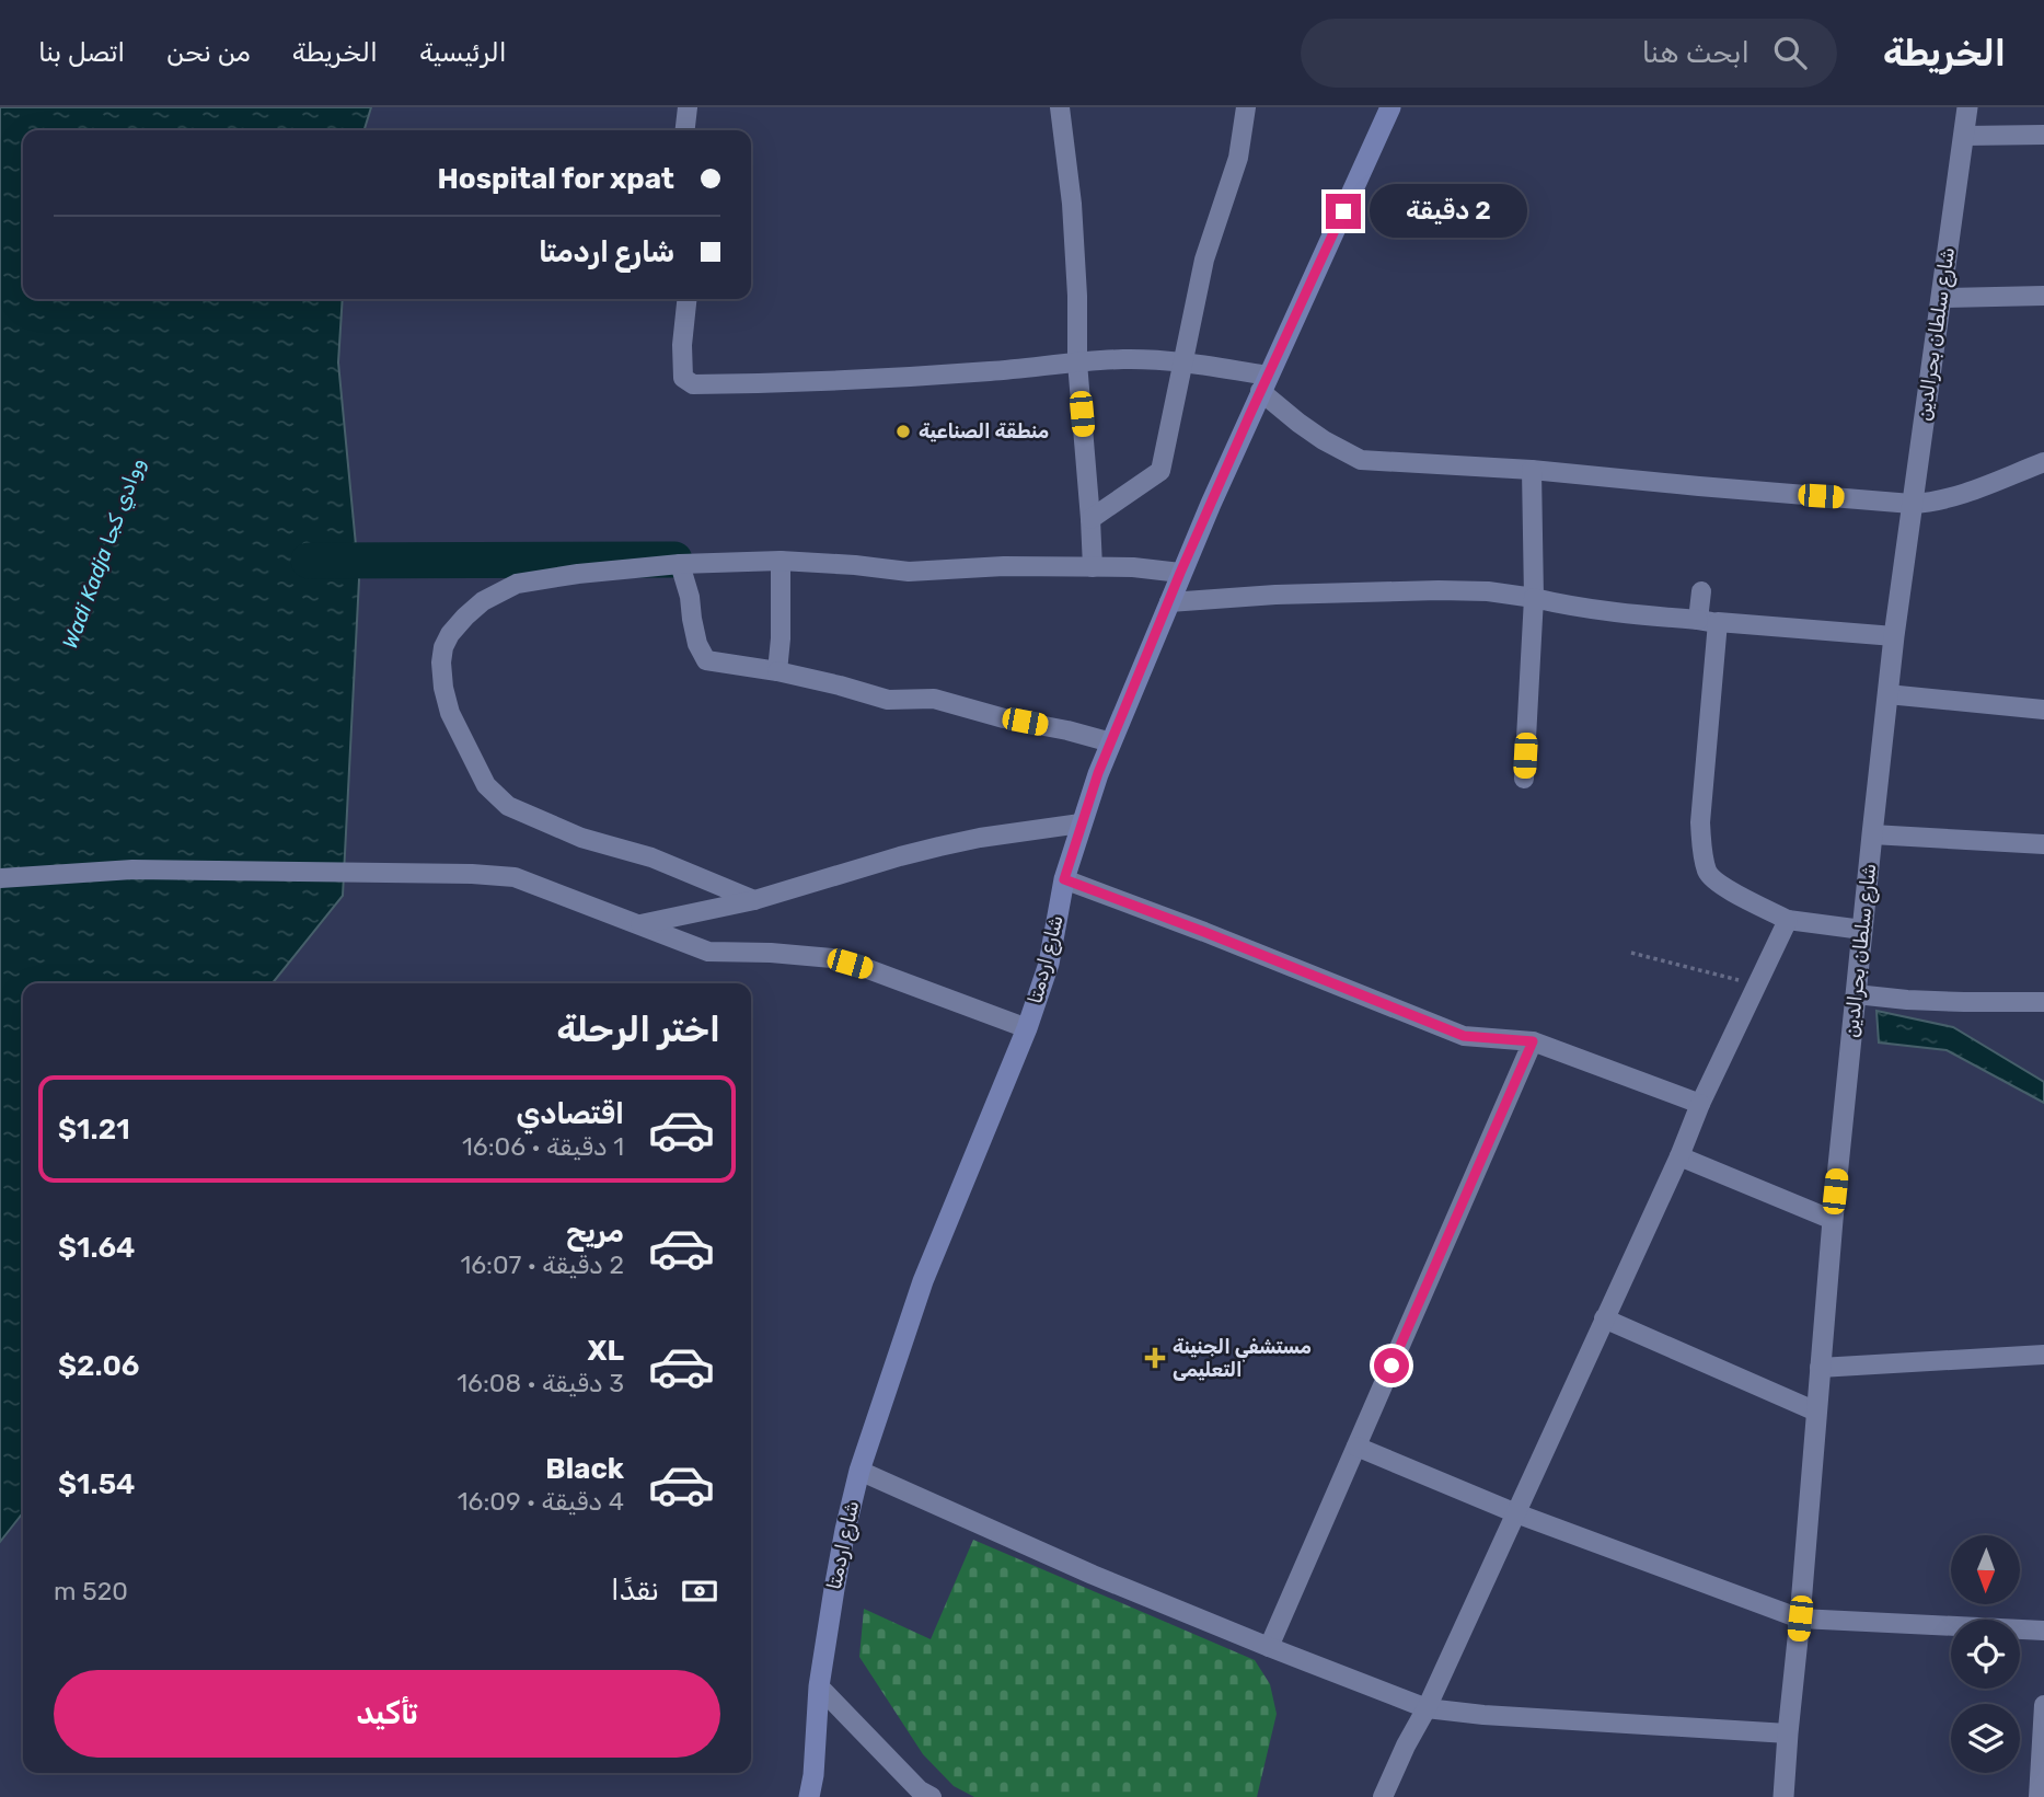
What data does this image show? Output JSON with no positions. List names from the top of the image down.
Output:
{
  "streets": {
    "main road": ["شارع اردمتا"],
    "street": ["شارع سلطان بحرالدين"]
  },
  "water": ["Wadi Kadja ووادي كجا"],
  "places": {
    "other": ["منطقة الصناعية"],
    "health": ["مستشفي الجنينة التعليمى"]
  },
  "north": "bottom",
  "page": {
    "header": "الخريطة",
    "search": "ابحث هنا",
    "nav": [
      "الرئيسية",
      "الخريطة",
      "من نحن",
      "اتصل بنا"
    ],
    "banner": ["Hospital for xpat", "شارع اردمتا"],
    "bubble": "2 دقيقة",
    "heading": "اختر الرحلة",
    "list": [
      {
        "name": "اقتصادي",
        "note": "1 دقيقة · 16:06",
        "value": "$1.21"
      },
      {
        "name": "مريح",
        "note": "2 دقيقة · 16:07",
        "value": "$1.64"
      },
      {
        "name": "XL",
        "note": "3 دقيقة · 16:08",
        "value": "$2.06"
      },
      {
        "name": "Black",
        "note": "4 دقيقة · 16:09",
        "value": "$1.54"
      }
    ],
    "pay": ["نقدًا", "520 m"],
    "buttons": "تأكيد"
  }
}
